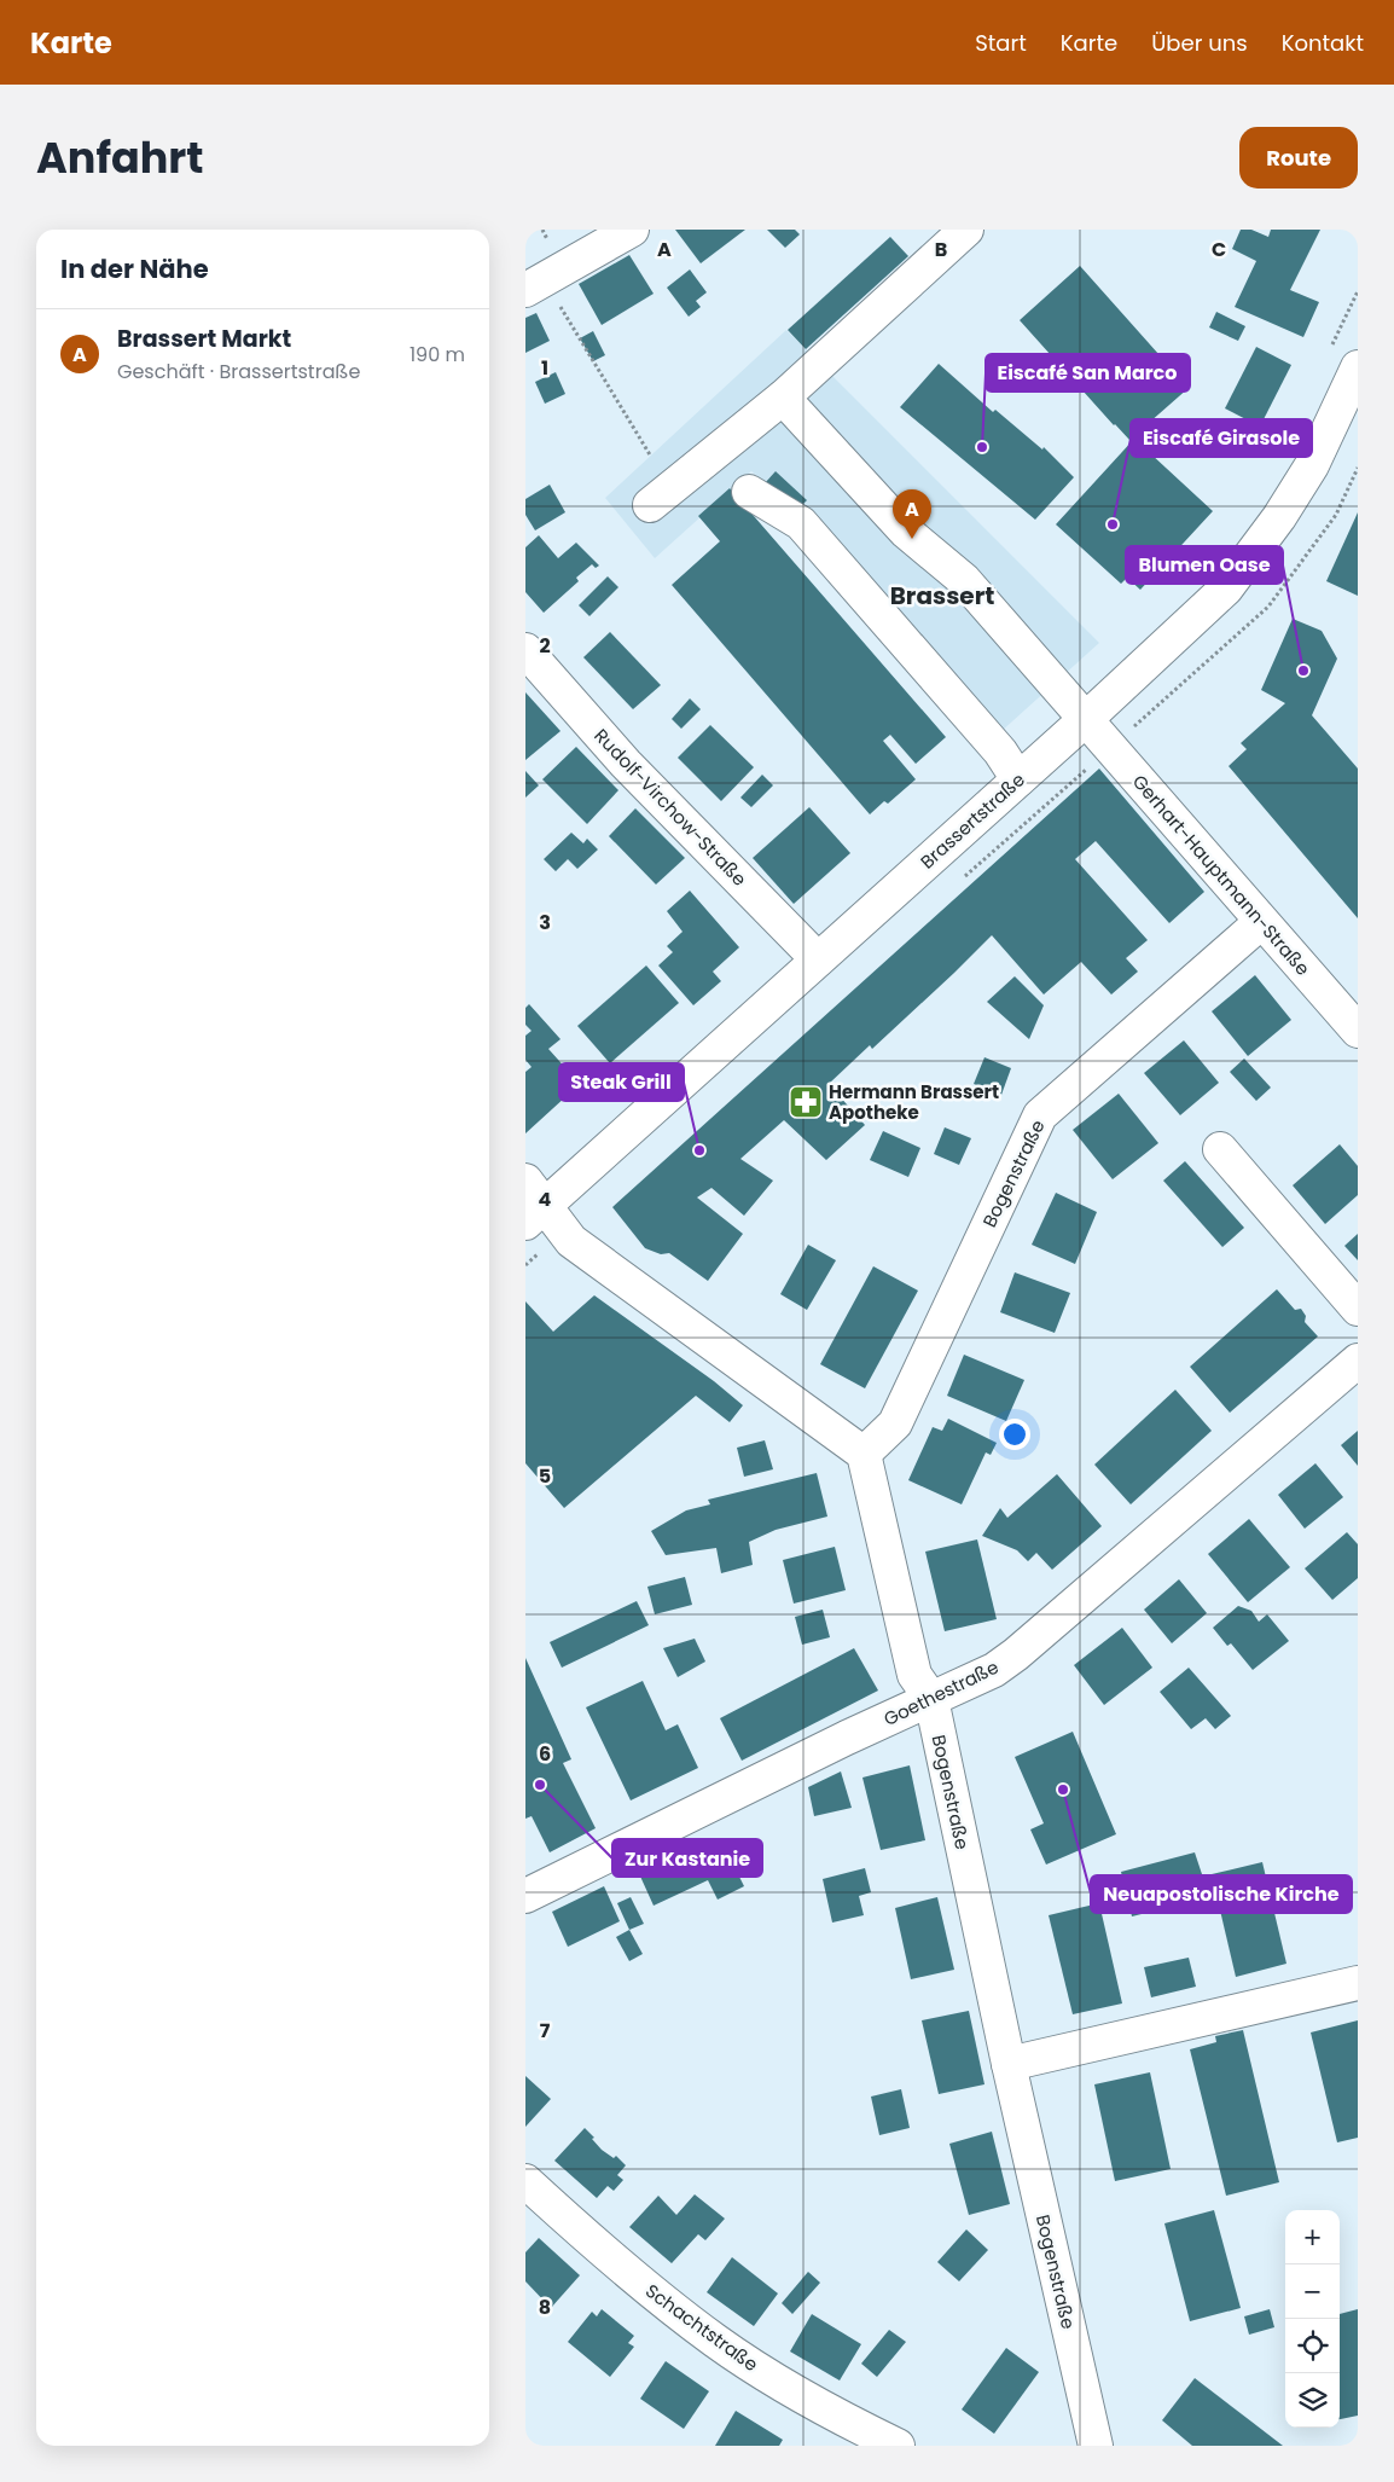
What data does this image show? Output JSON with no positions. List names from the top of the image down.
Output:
{
  "streets": {
    "street": [
      "Rudolf-Virchow-Straße",
      "Brassertstraße",
      "Gerhart-Hauptmann-Straße",
      "Bogenstraße",
      "Goethestraße",
      "Schachtstraße"
    ]
  },
  "crossings": [
    ["Rudolf-Virchow-Straße", "Brassertstraße"],
    ["Brassertstraße", "Gerhart-Hauptmann-Straße"],
    ["Gerhart-Hauptmann-Straße", "Bogenstraße"],
    ["Bogenstraße", "Goethestraße"]
  ],
  "districts": ["Brassert"],
  "places": {
    "other": [
      "Eiscafé San Marco",
      "Eiscafé Girasole",
      "Blumen Oase",
      "Steak Grill",
      "Zur Kastanie",
      "Neuapostolische Kirche"
    ],
    "pharmacy": ["Hermann Brassert Apotheke"]
  },
  "page": {
    "header": "Karte",
    "nav": [
      "Start",
      "Karte",
      "Über uns",
      "Kontakt"
    ],
    "title": "Anfahrt",
    "buttons": "Route",
    "heading": "In der Nähe",
    "list": [
      {
        "mark": "A",
        "name": "Brassert Markt",
        "note": "Geschäft · Brassertstraße",
        "value": "190 m"
      }
    ],
    "pins": "A",
    "map_buttons": ["+", "−"]
  },
  "grid": {
    "columns": ["A", "B", "C"],
    "rows": [
      "1",
      "2",
      "3",
      "4",
      "5",
      "6",
      "7",
      "8"
    ]
  }
}
